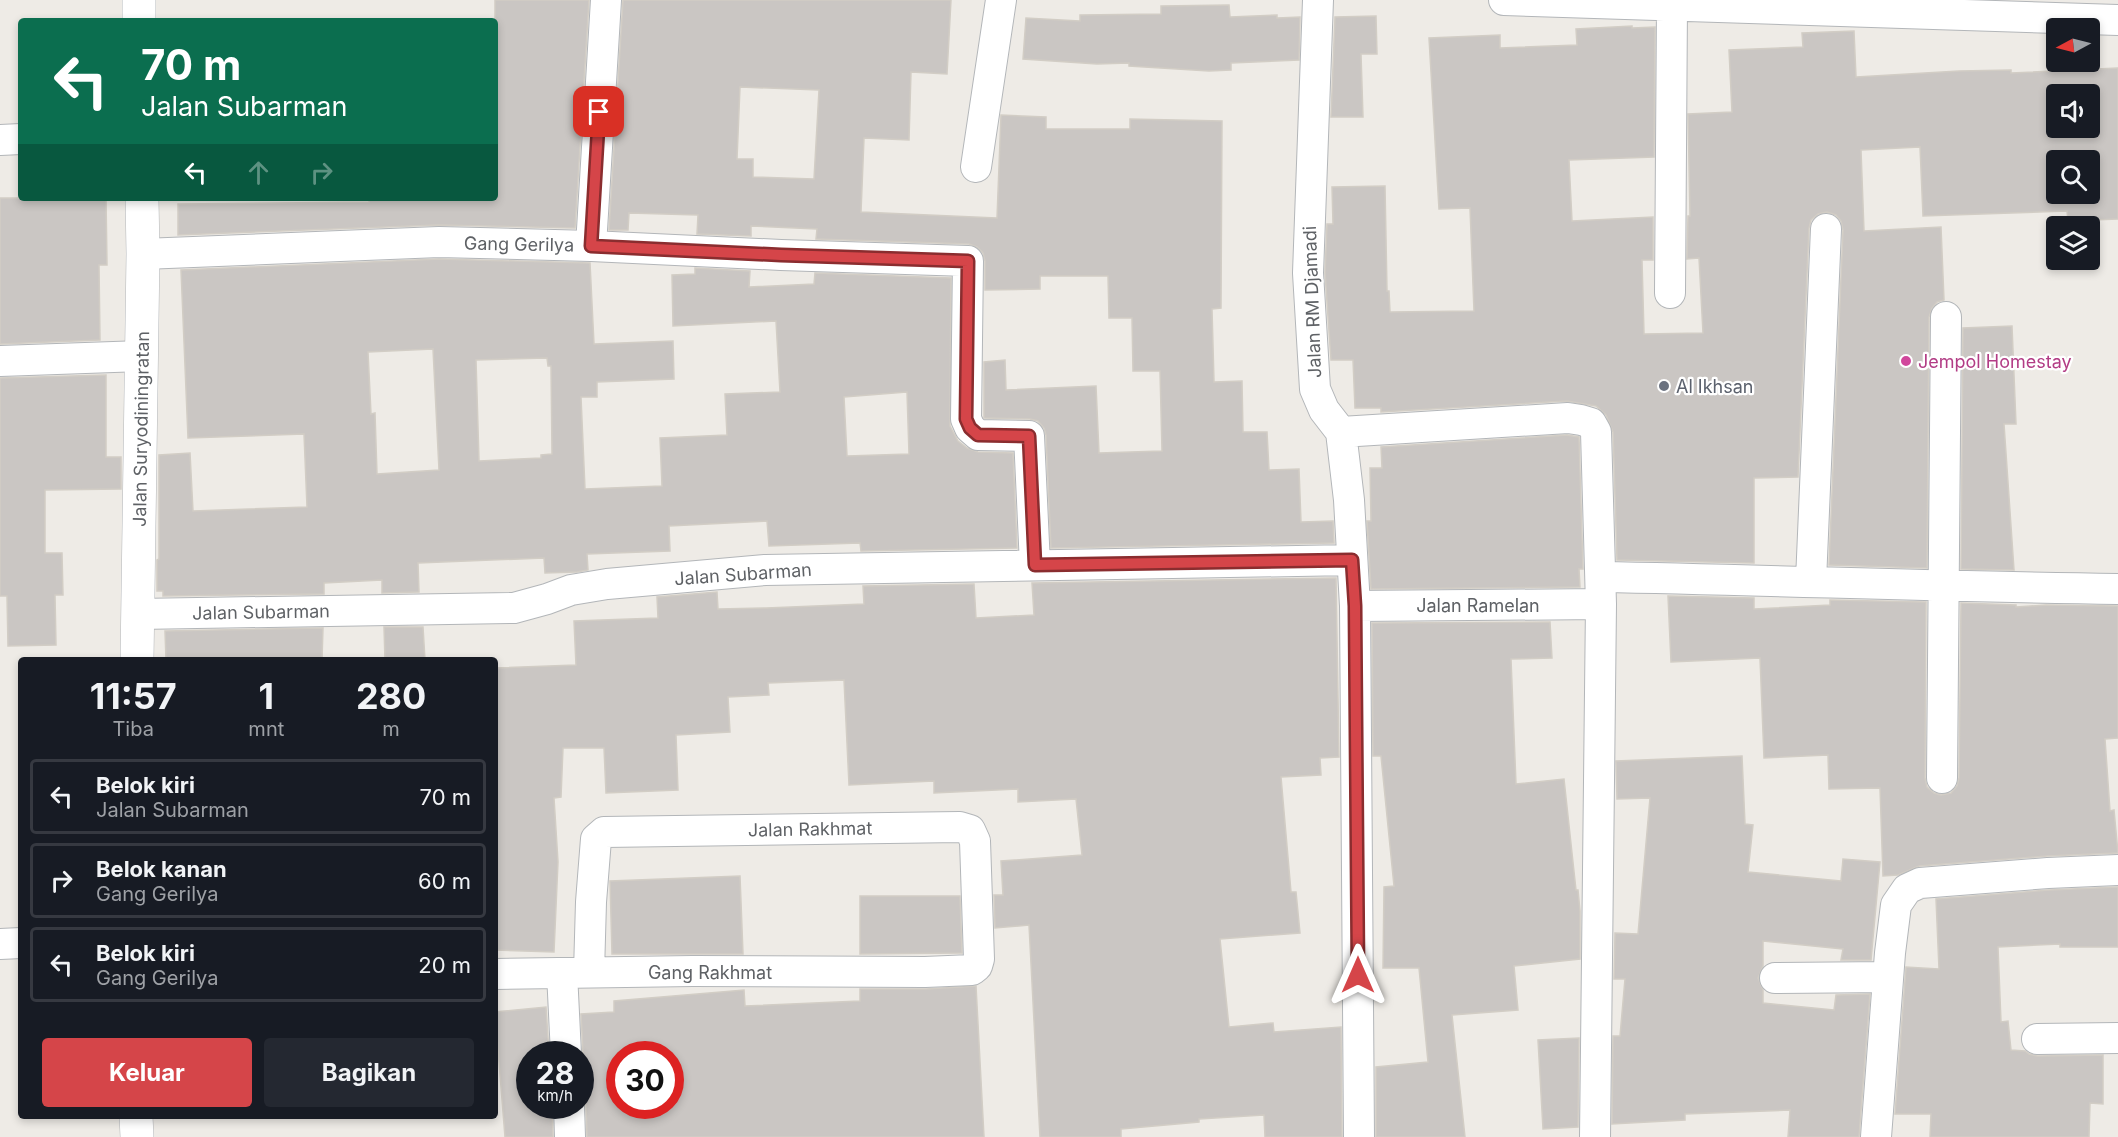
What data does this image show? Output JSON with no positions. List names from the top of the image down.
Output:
{
  "streets": {
    "street": [
      "Gang Gerilya",
      "Jalan RM Djamadi",
      "Jalan Suryodiningratan",
      "Jalan Subarman",
      "Jalan Ramelan",
      "Jalan Rakhmat",
      "Gang Rakhmat"
    ]
  },
  "crossings": [
    ["Gang Gerilya", "Jalan Suryodiningratan"],
    ["Gang Gerilya", "Jalan Subarman"],
    ["Jalan RM Djamadi", "Jalan Subarman"],
    ["Jalan RM Djamadi", "Jalan Ramelan"],
    ["Jalan Suryodiningratan", "Jalan Subarman"],
    ["Jalan Rakhmat", "Gang Rakhmat"]
  ],
  "places": ["Jempol Homestay", "Al Ikhsan"],
  "north": "left",
  "page": {
    "turn": ["70 m", "Jalan Subarman"],
    "eta": [
      "11:57",
      "Tiba",
      "1",
      "mnt",
      "280",
      "m"
    ],
    "list": [
      {
        "name": "Belok kiri",
        "note": "Jalan Subarman",
        "value": "70 m"
      },
      {
        "name": "Belok kanan",
        "note": "Gang Gerilya",
        "value": "60 m"
      },
      {
        "name": "Belok kiri",
        "note": "Gang Gerilya",
        "value": "20 m"
      }
    ],
    "buttons": ["Keluar", "Bagikan"],
    "speed": "28 km/h",
    "limit": "30"
  }
}
